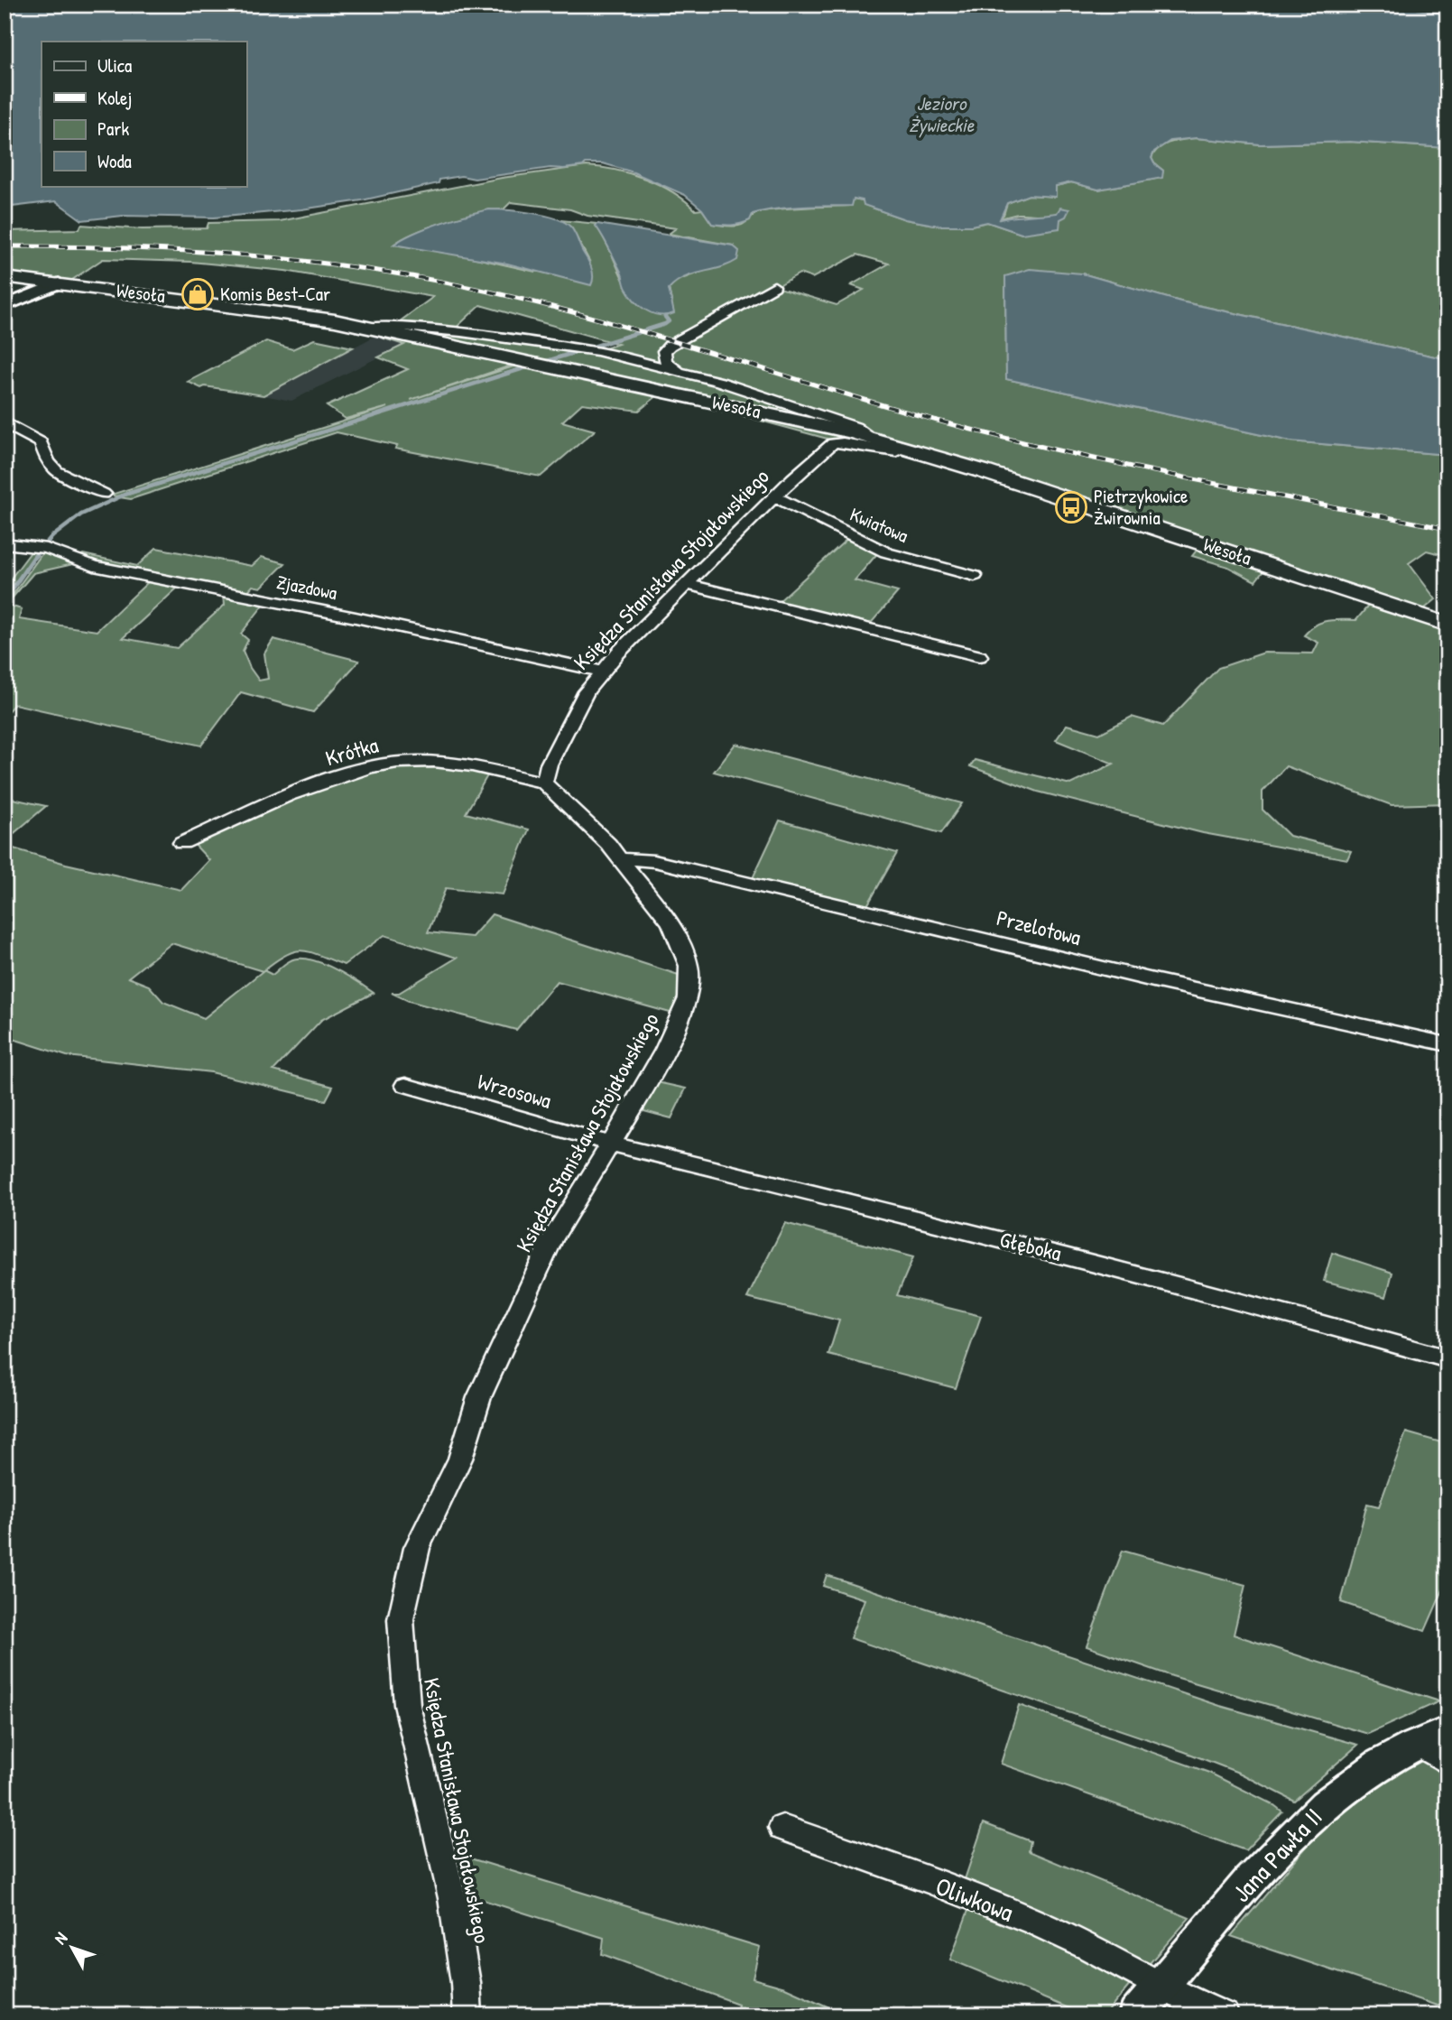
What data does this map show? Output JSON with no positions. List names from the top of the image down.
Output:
{
  "streets": {
    "main road": ["Wesoła"],
    "street": [
      "Kwiatowa",
      "Księdza Stanisława Stojałowskiego",
      "Zjazdowa",
      "Krótka",
      "Przelotowa",
      "Wrzosowa",
      "Głęboka",
      "Jana Pawła II",
      "Oliwkowa"
    ]
  },
  "crossings": [
    ["Wesoła", "Księdza Stanisława Stojałowskiego"],
    ["Kwiatowa", "Księdza Stanisława Stojałowskiego"],
    ["Księdza Stanisława Stojałowskiego", "Zjazdowa"],
    ["Księdza Stanisława Stojałowskiego", "Krótka"],
    ["Księdza Stanisława Stojałowskiego", "Przelotowa"],
    ["Księdza Stanisława Stojałowskiego", "Wrzosowa"],
    ["Księdza Stanisława Stojałowskiego", "Głęboka"],
    ["Wrzosowa", "Głęboka"],
    ["Jana Pawła II", "Oliwkowa"]
  ],
  "water": ["Jezioro Żywieckie"],
  "places": {
    "shop": ["Komis Best-Car"],
    "bus stop": ["Pietrzykowice Żwirownia"]
  },
  "legend": [
    "Ulica",
    "Kolej",
    "Park",
    "Woda"
  ],
  "north": "top left"
}
